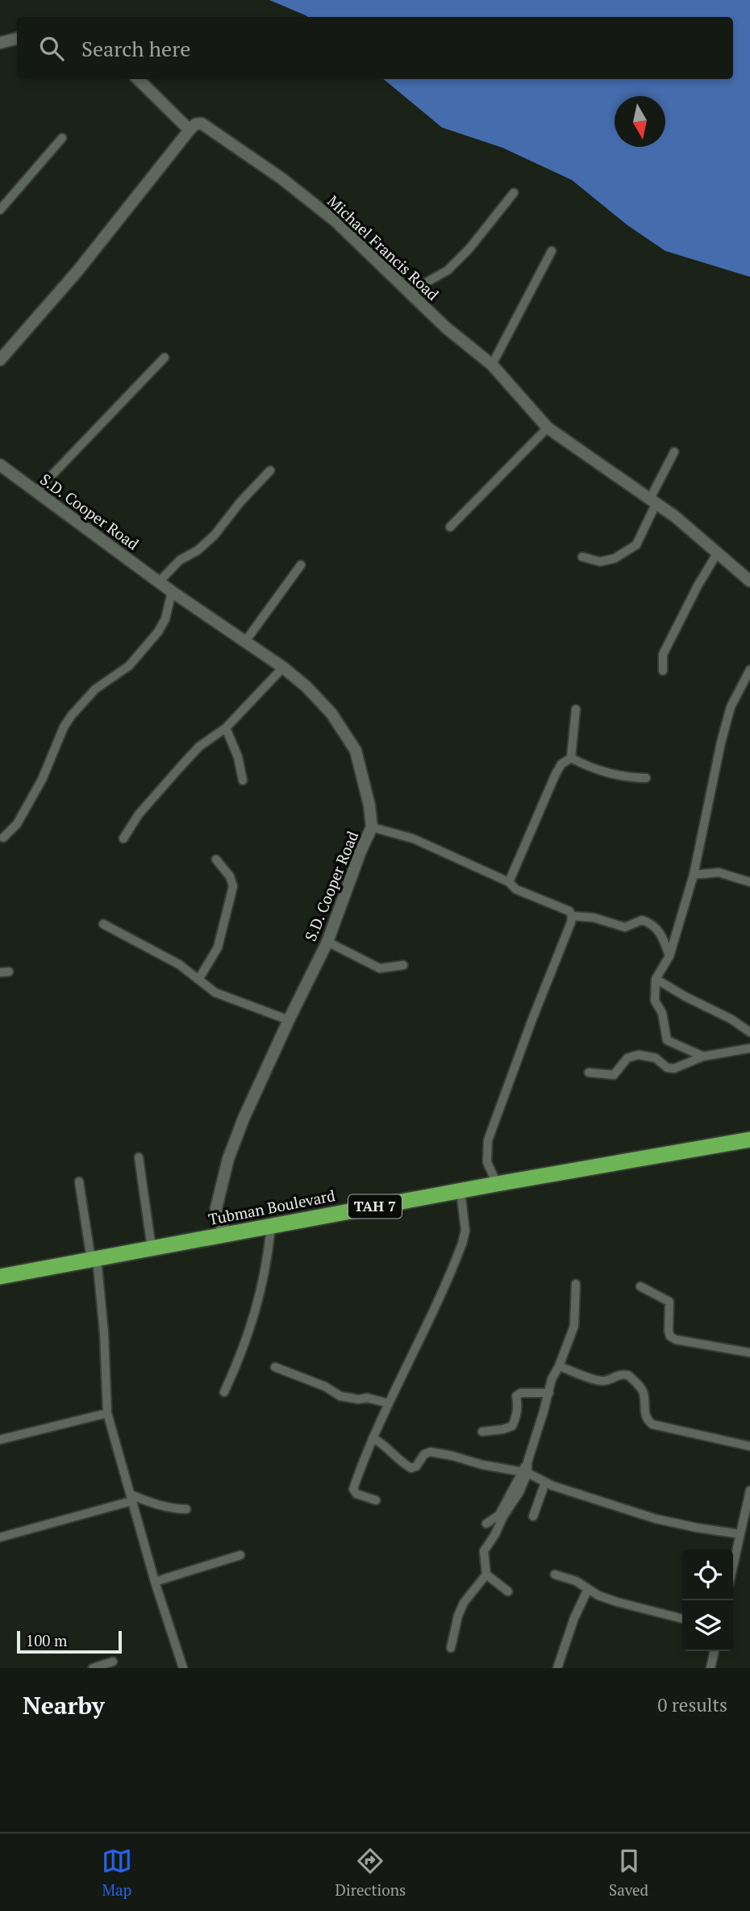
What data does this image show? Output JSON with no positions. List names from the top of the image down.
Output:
{
  "streets": {
    "highway": ["TAH 7", "Tubman Boulevard"],
    "street": ["Michael Francis Road", "S.D. Cooper Road"]
  },
  "crossings": [
    ["S.D. Cooper Road", "Tubman Boulevard"]
  ],
  "scale_bar": "100 m",
  "north": "bottom",
  "page": {
    "search": "Search here",
    "scale": "100 m",
    "heading": ["Nearby", "0 results"],
    "nav": ["Map", "Directions", "Saved"]
  }
}
